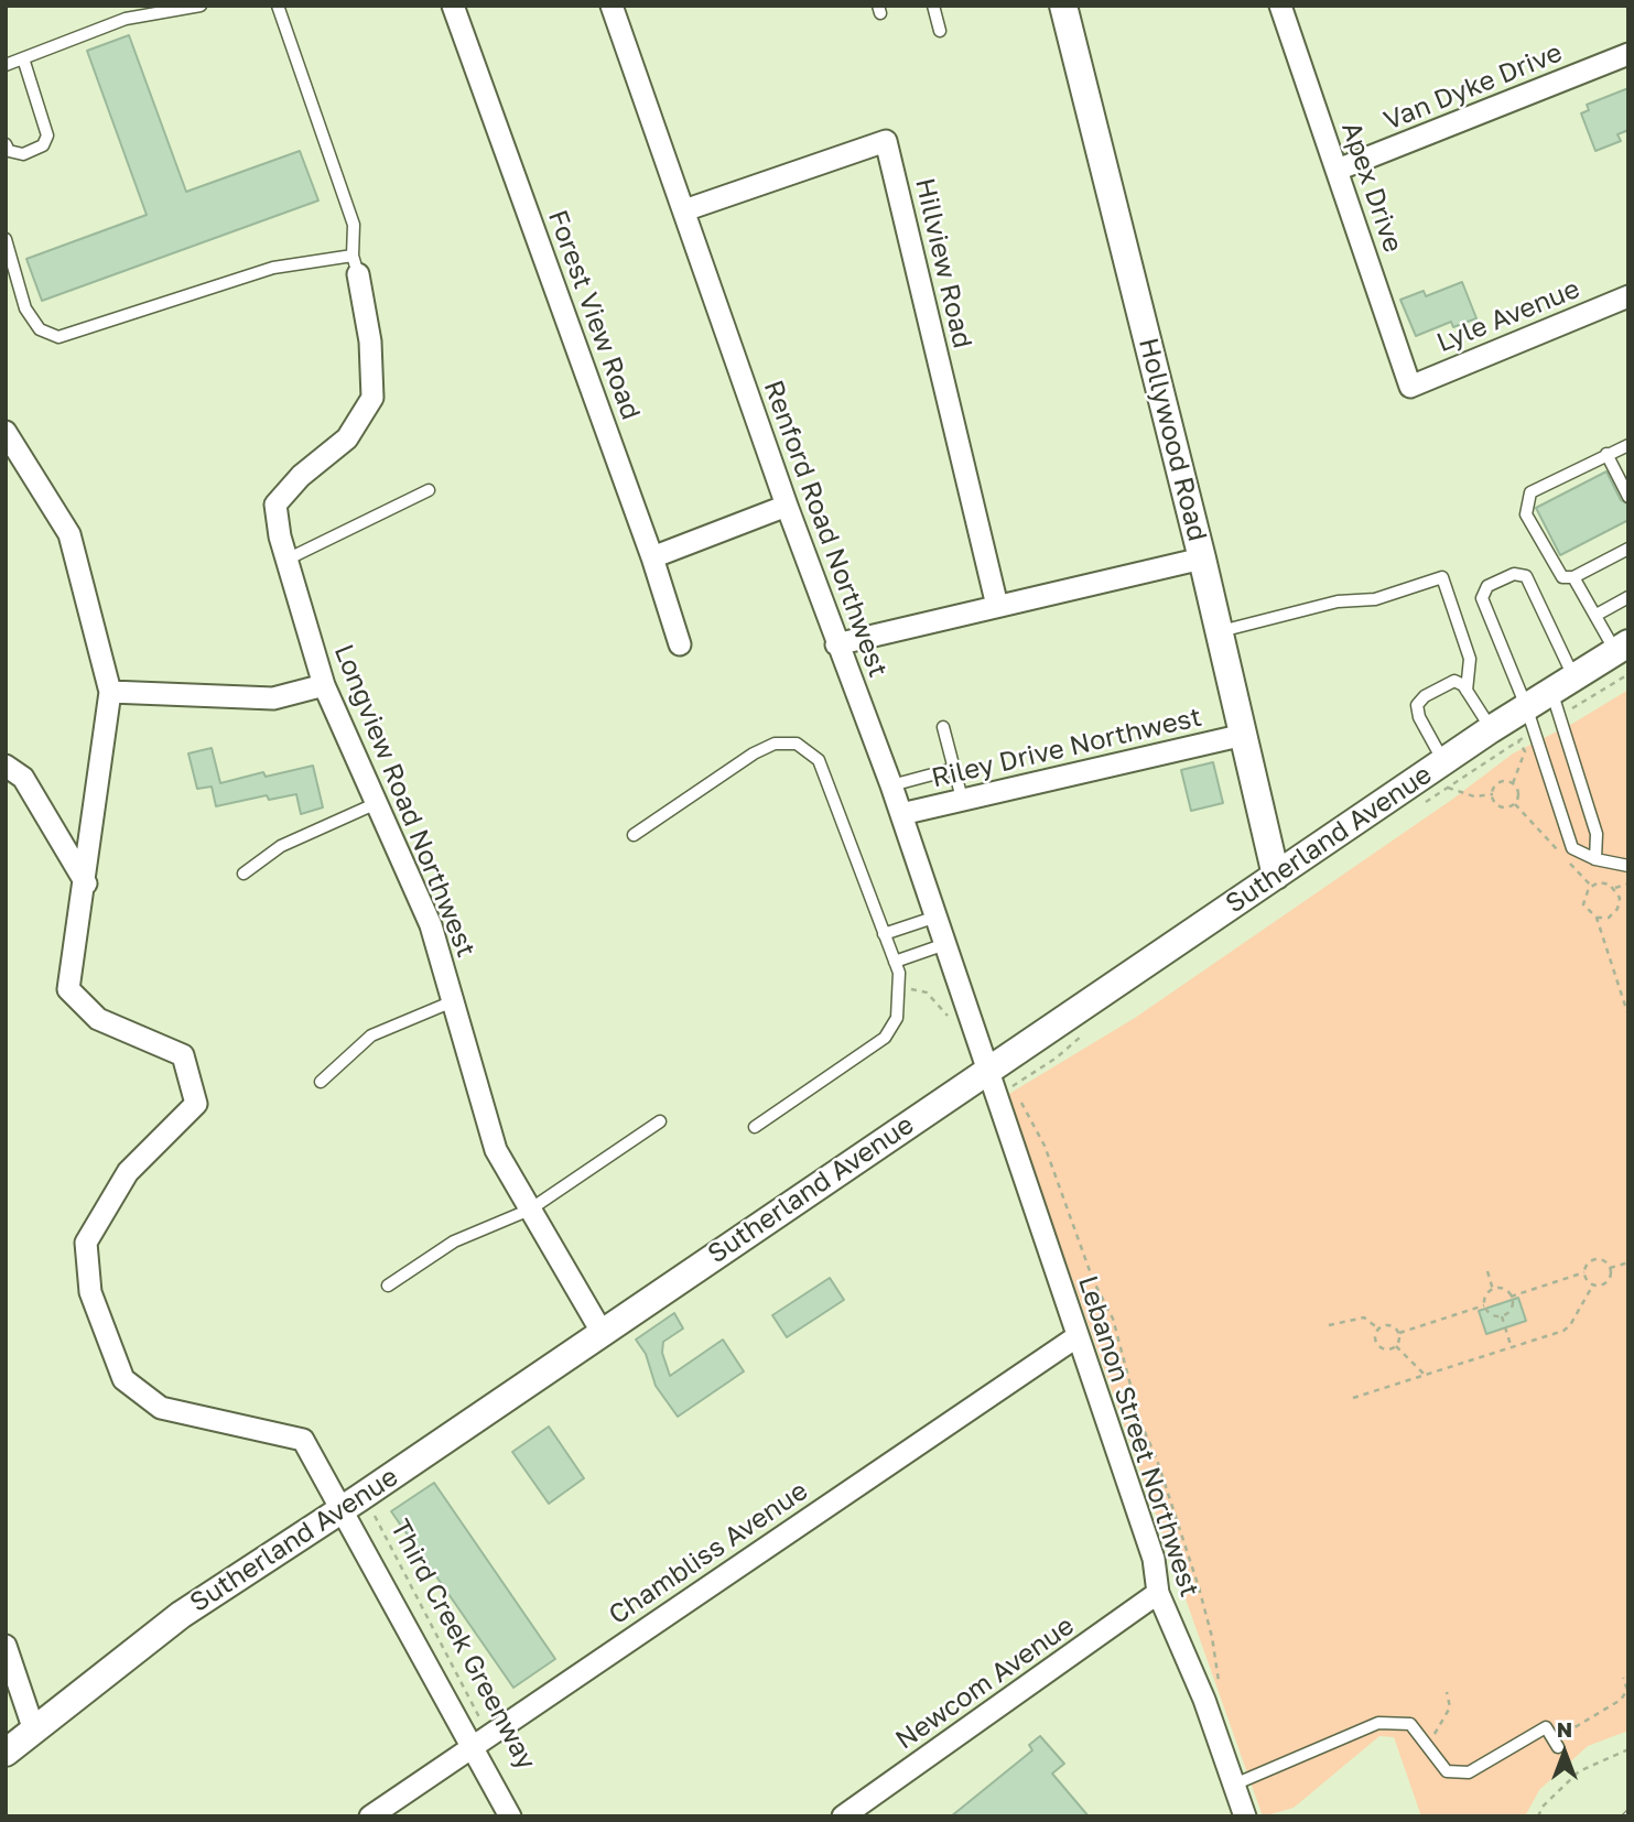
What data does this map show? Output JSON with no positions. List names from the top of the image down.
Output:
{
  "streets": {
    "street": [
      "Van Dyke Drive",
      "Apex Drive",
      "Hillview Road",
      "Forest View Road",
      "Lyle Avenue",
      "Hollywood Road",
      "Renford Road Northwest",
      "Riley Drive Northwest",
      "Longview Road Northwest",
      "Sutherland Avenue",
      "Lebanon Street Northwest",
      "Chambliss Avenue",
      "Newcom Avenue"
    ],
    "path": ["Third Creek Greenway"]
  },
  "crossings": [
    ["Van Dyke Drive", "Apex Drive"],
    ["Apex Drive", "Lyle Avenue"],
    ["Hillview Road", "Renford Road Northwest"],
    ["Hollywood Road", "Riley Drive Northwest"],
    ["Hollywood Road", "Sutherland Avenue"],
    ["Renford Road Northwest", "Riley Drive Northwest"],
    ["Renford Road Northwest", "Sutherland Avenue"],
    ["Renford Road Northwest", "Lebanon Street Northwest"],
    ["Longview Road Northwest", "Sutherland Avenue"],
    ["Sutherland Avenue", "Lebanon Street Northwest"],
    ["Lebanon Street Northwest", "Chambliss Avenue"],
    ["Lebanon Street Northwest", "Newcom Avenue"],
    ["Chambliss Avenue", "Third Creek Greenway"]
  ],
  "north": "top"
}
